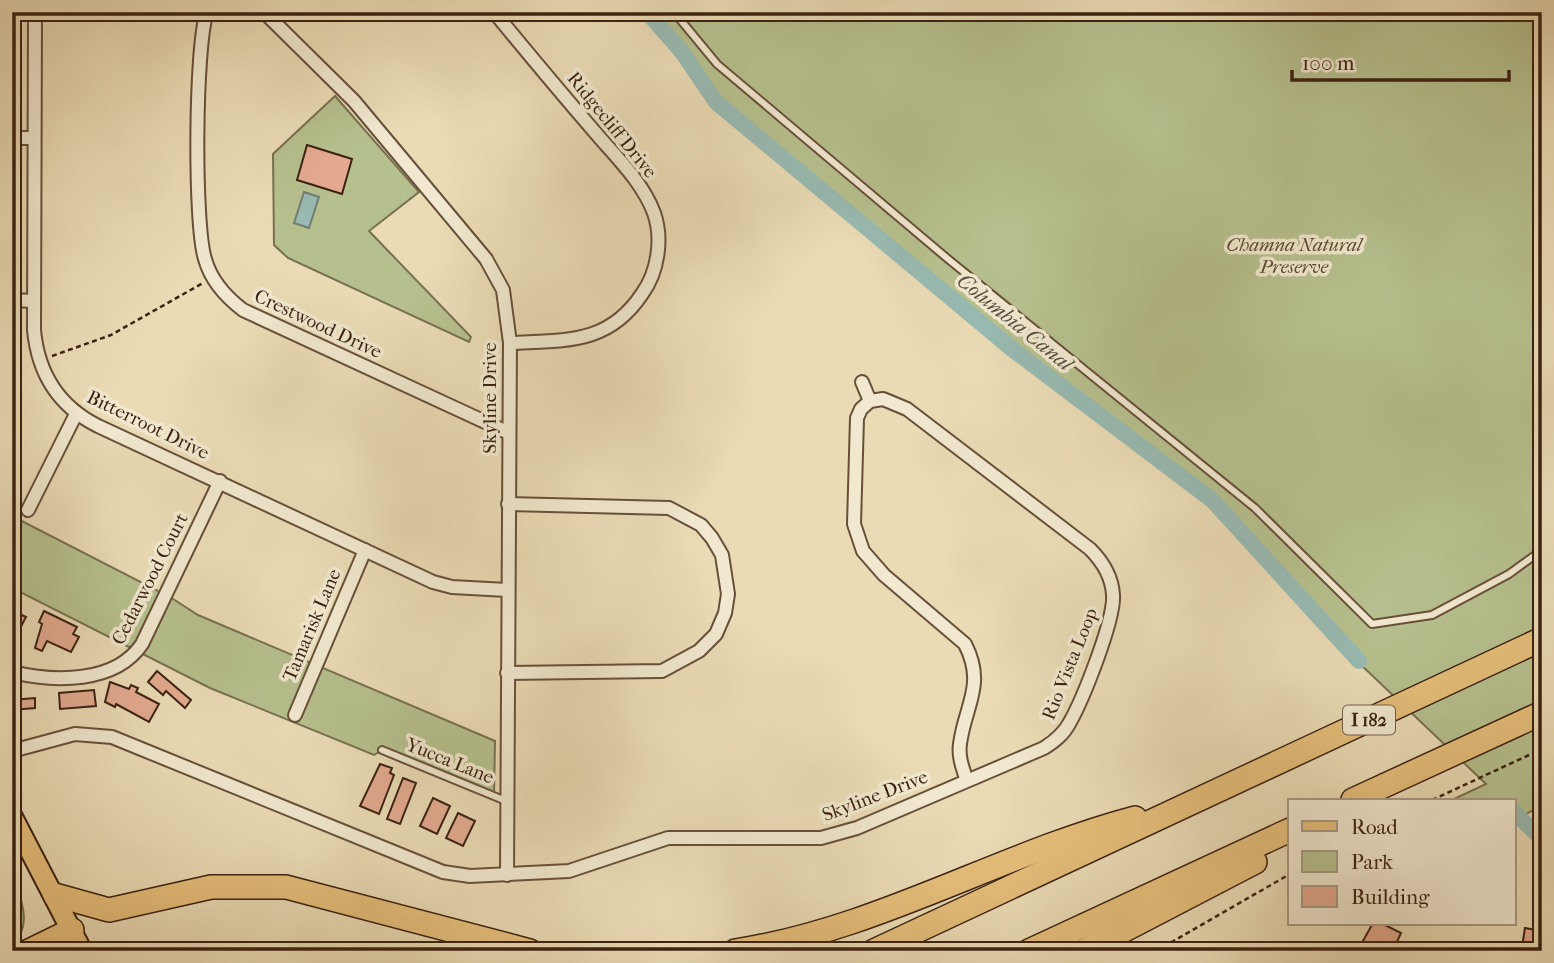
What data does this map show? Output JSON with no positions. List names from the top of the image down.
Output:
{
  "streets": {
    "highway": ["I 182"],
    "street": [
      "Ridgecliff Drive",
      "Crestwood Drive",
      "Skyline Drive",
      "Bitterroot Drive",
      "Cedarwood Court",
      "Tamarisk Lane",
      "Rio Vista Loop"
    ],
    "lane": ["Yucca Lane"]
  },
  "crossings": [
    ["Ridgecliff Drive", "Skyline Drive"],
    ["Crestwood Drive", "Skyline Drive"],
    ["Skyline Drive", "Bitterroot Drive"],
    ["Skyline Drive", "Rio Vista Loop"],
    ["Skyline Drive", "Yucca Lane"],
    ["Bitterroot Drive", "Cedarwood Court"],
    ["Bitterroot Drive", "Tamarisk Lane"]
  ],
  "water": ["Columbia Canal"],
  "parks": ["Chamna Natural Preserve"],
  "legend": ["Road", "Park", "Building"],
  "scale_bar": "100 m"
}
